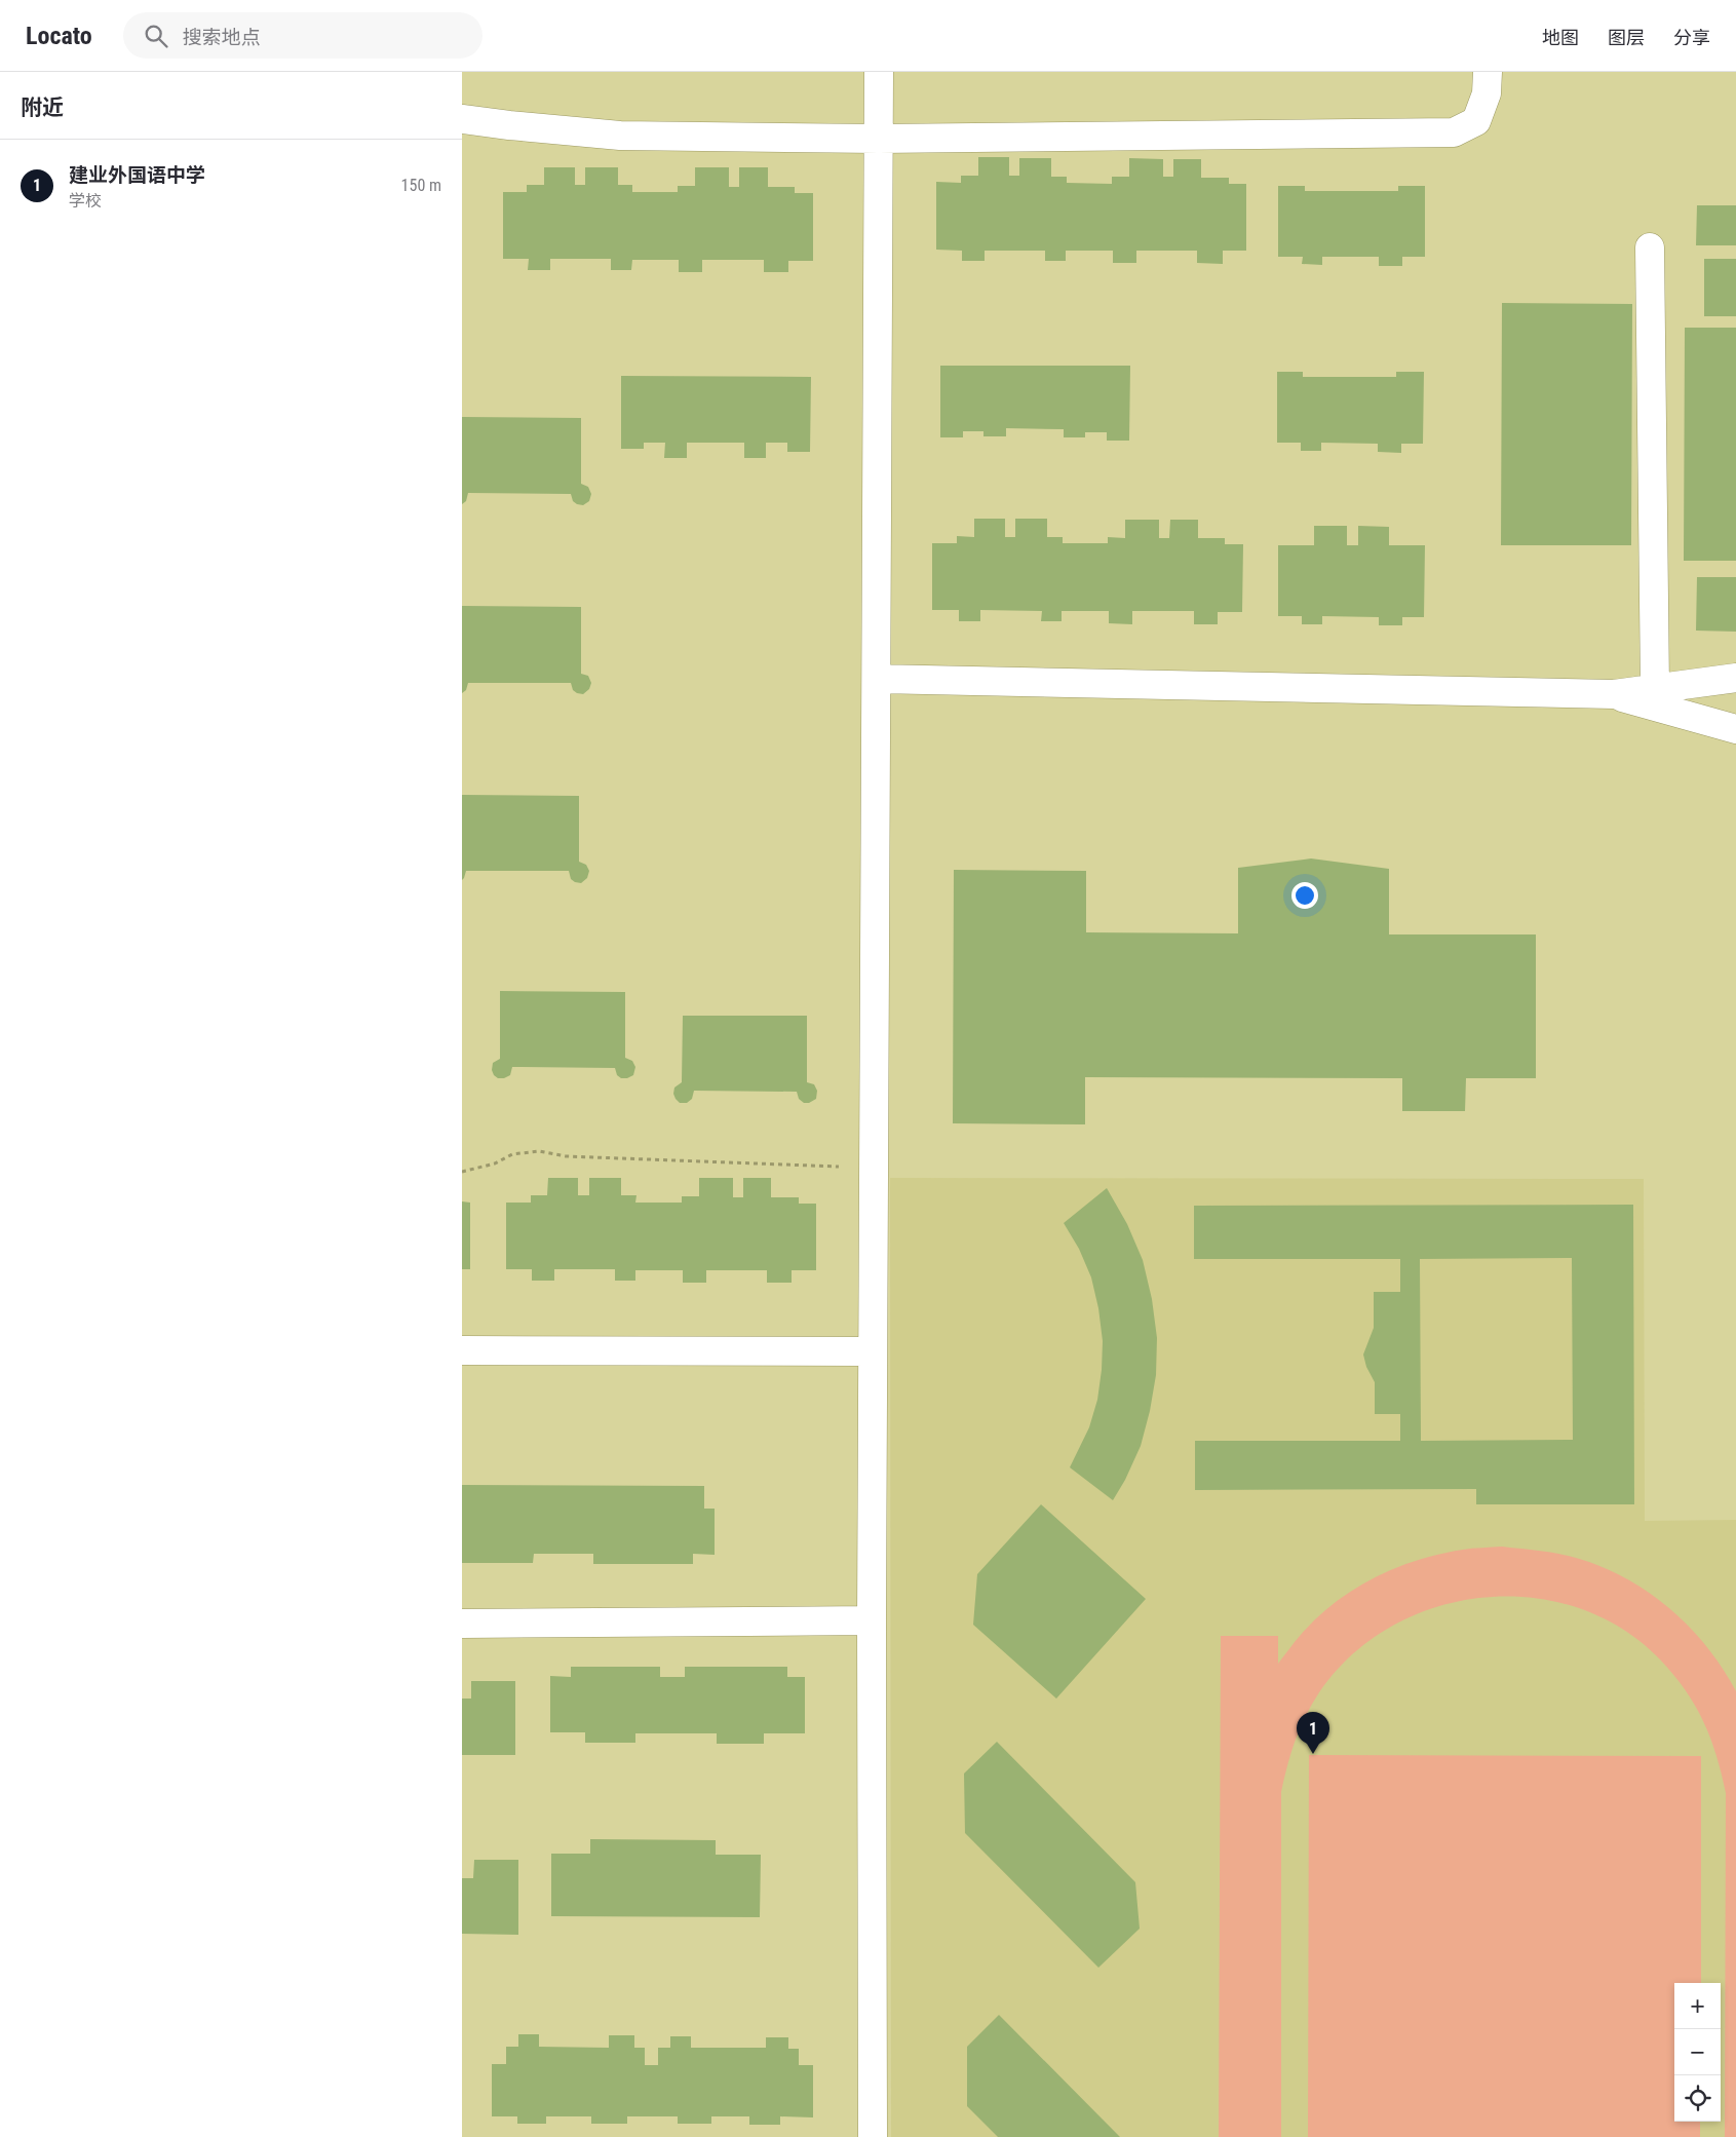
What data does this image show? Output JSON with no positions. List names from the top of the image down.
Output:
{
  "page": {
    "header": "Locato",
    "search": "搜索地点",
    "nav": ["地图", "图层", "分享"],
    "heading": "附近",
    "list": [
      {
        "mark": "1",
        "name": "建业外国语中学",
        "note": "学校",
        "value": "150 m"
      }
    ],
    "pins": "1",
    "map_buttons": ["+", "−"]
  }
}
